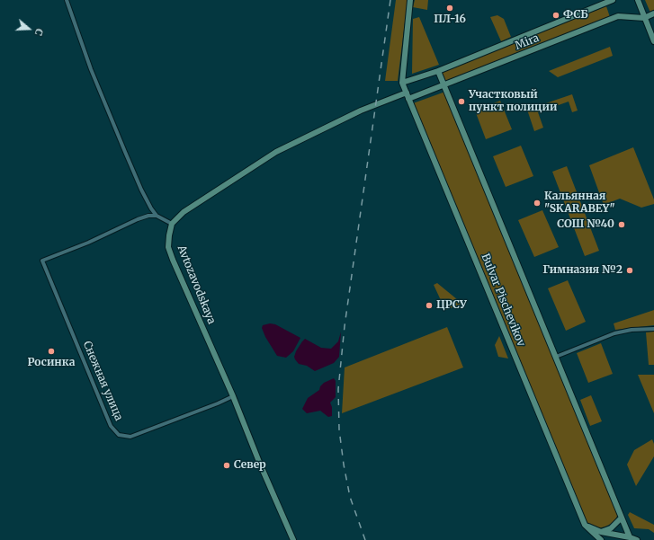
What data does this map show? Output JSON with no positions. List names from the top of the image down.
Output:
{
  "streets": {
    "main road": ["Mira", "Avtozavodskaya", "Bulvar Pischevikov"],
    "street": ["Снежная улица"]
  },
  "crossings": [
    ["Mira", "Bulvar Pischevikov"],
    ["Avtozavodskaya", "Снежная улица"]
  ],
  "places": [
    "ПЛ-16",
    "ФСБ",
    "Участковый пункт полиции",
    "Кальянная \"SKARABEY\"",
    "СОШ №40",
    "Гимназия №2",
    "ЦРСУ",
    "Росинка",
    "Север"
  ],
  "north": "right"
}
